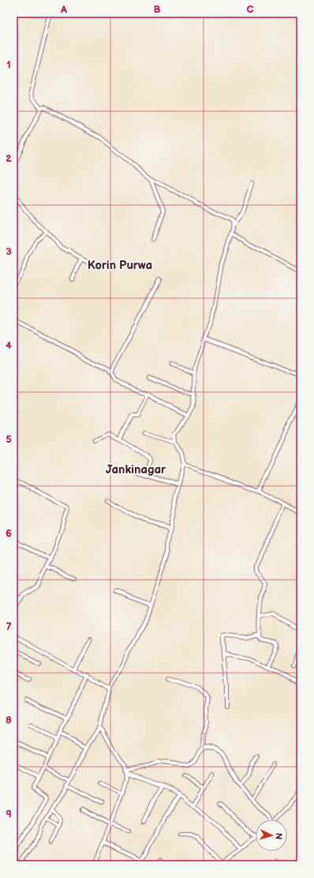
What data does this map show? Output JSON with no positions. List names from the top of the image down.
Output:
{
  "districts": ["Korin Purwa", "Jankinagar"],
  "north": "right",
  "grid": {
    "columns": ["A", "B", "C"],
    "rows": [
      "1",
      "2",
      "3",
      "4",
      "5",
      "6",
      "7",
      "8",
      "9"
    ]
  }
}
